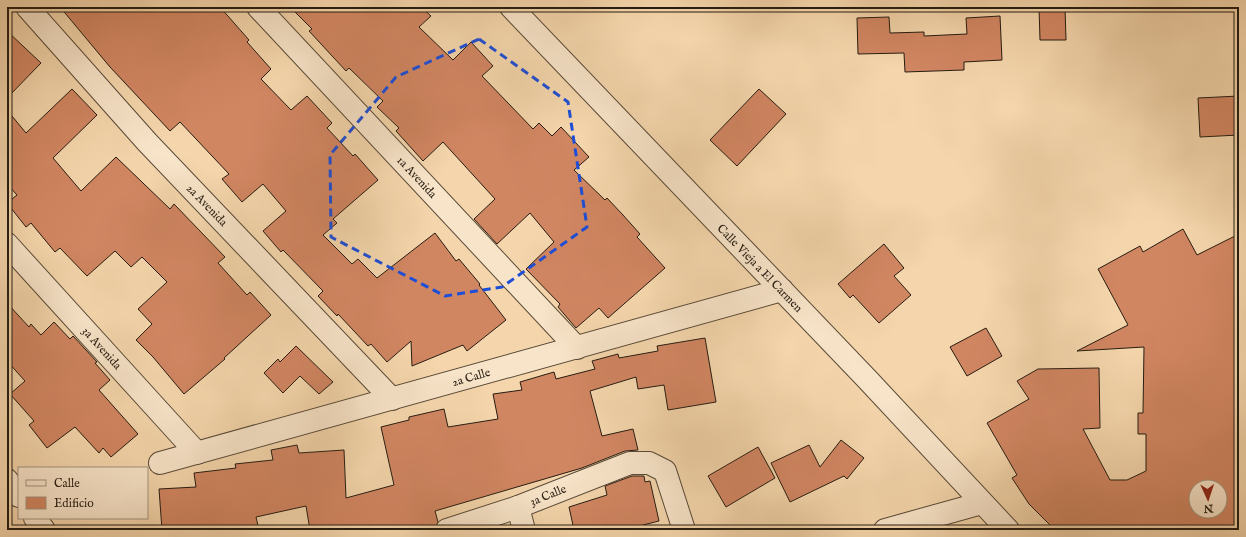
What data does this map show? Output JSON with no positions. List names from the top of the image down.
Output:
{
  "streets": {
    "street": [
      "1a Avenida",
      "2a Avenida",
      "Calle Vieja a El Carmen",
      "3a Avenida",
      "2a Calle",
      "3a Calle"
    ]
  },
  "crossings": [
    ["1a Avenida", "2a Calle"],
    ["2a Avenida", "2a Calle"],
    ["Calle Vieja a El Carmen", "2a Calle"],
    ["3a Avenida", "2a Calle"]
  ],
  "legend": ["Calle", "Edificio"],
  "north": "bottom"
}
